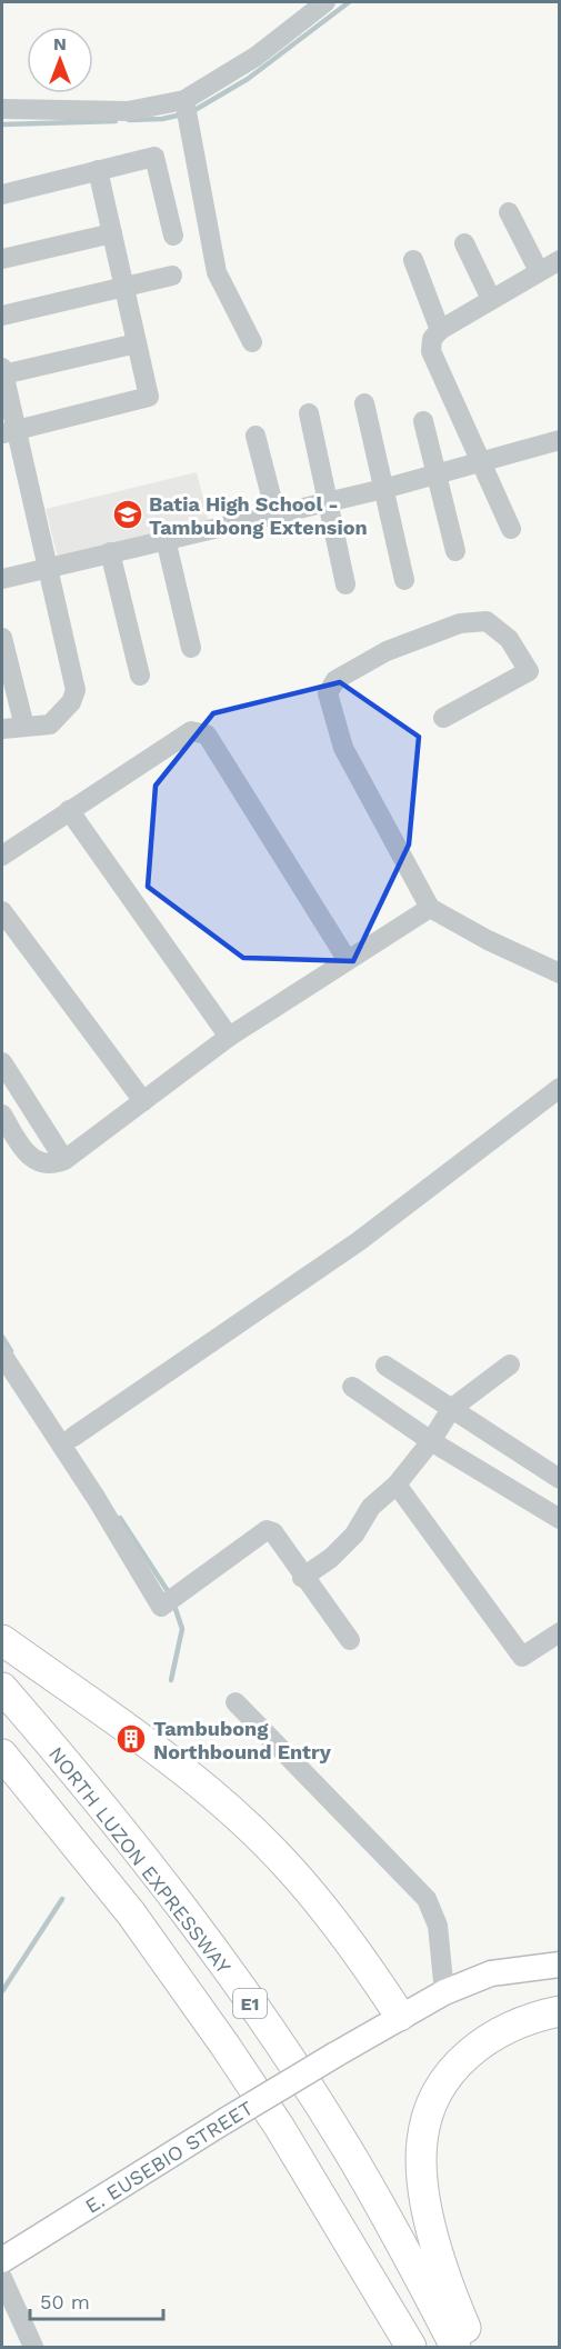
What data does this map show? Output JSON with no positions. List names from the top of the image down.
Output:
{
  "streets": {
    "highway": ["NORTH LUZON EXPRESSWAY", "E1"],
    "main road": ["E. EUSEBIO STREET"]
  },
  "places": {
    "school or university": ["Batia High School - Tambubong Extension"],
    "building": ["Tambubong Northbound Entry"]
  },
  "scale_bar": "50 m",
  "north": "top"
}
